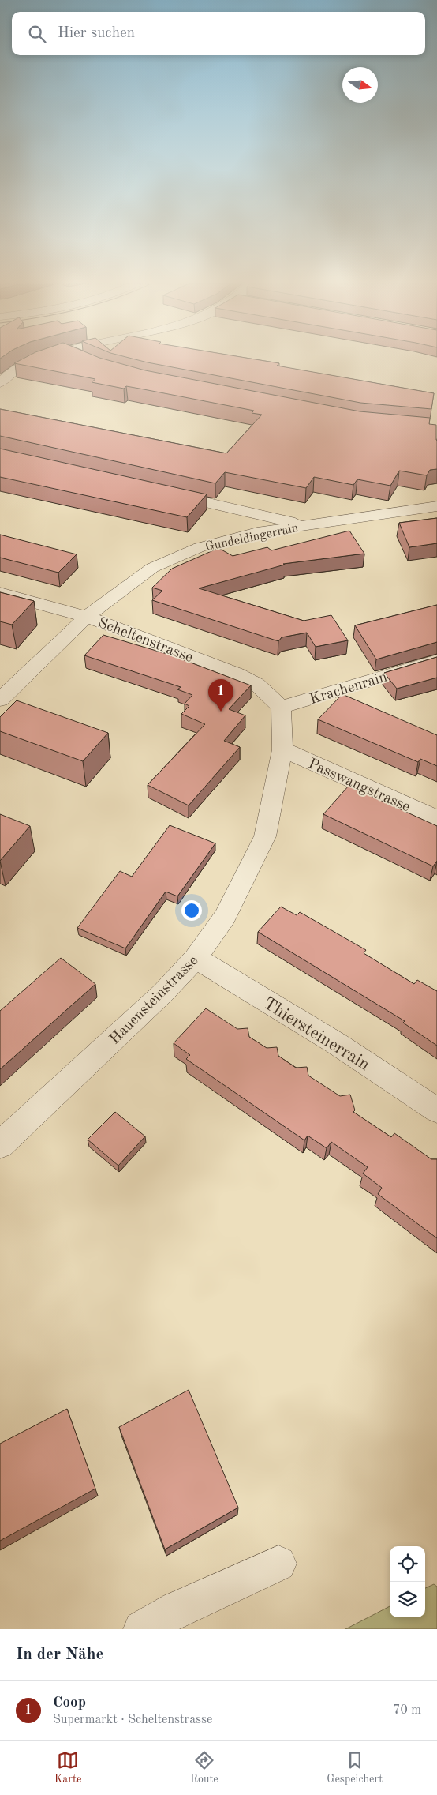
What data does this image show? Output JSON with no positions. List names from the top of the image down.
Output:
{
  "streets": {
    "street": [
      "Gundeldingerrain",
      "Scheltenstrasse",
      "Krachenrain",
      "Passwangstrasse",
      "Hauensteinstrasse",
      "Thiersteinerrain"
    ]
  },
  "crossings": [
    ["Gundeldingerrain", "Scheltenstrasse"],
    ["Scheltenstrasse", "Krachenrain"],
    ["Scheltenstrasse", "Hauensteinstrasse"],
    ["Krachenrain", "Hauensteinstrasse"],
    ["Passwangstrasse", "Hauensteinstrasse"],
    ["Hauensteinstrasse", "Thiersteinerrain"]
  ],
  "north": "right",
  "page": {
    "search": "Hier suchen",
    "pins": "1",
    "heading": "In der Nähe",
    "list": [
      {
        "mark": "1",
        "name": "Coop",
        "note": "Supermarkt · Scheltenstrasse",
        "value": "70 m"
      }
    ],
    "nav": ["Karte", "Route", "Gespeichert"]
  }
}
